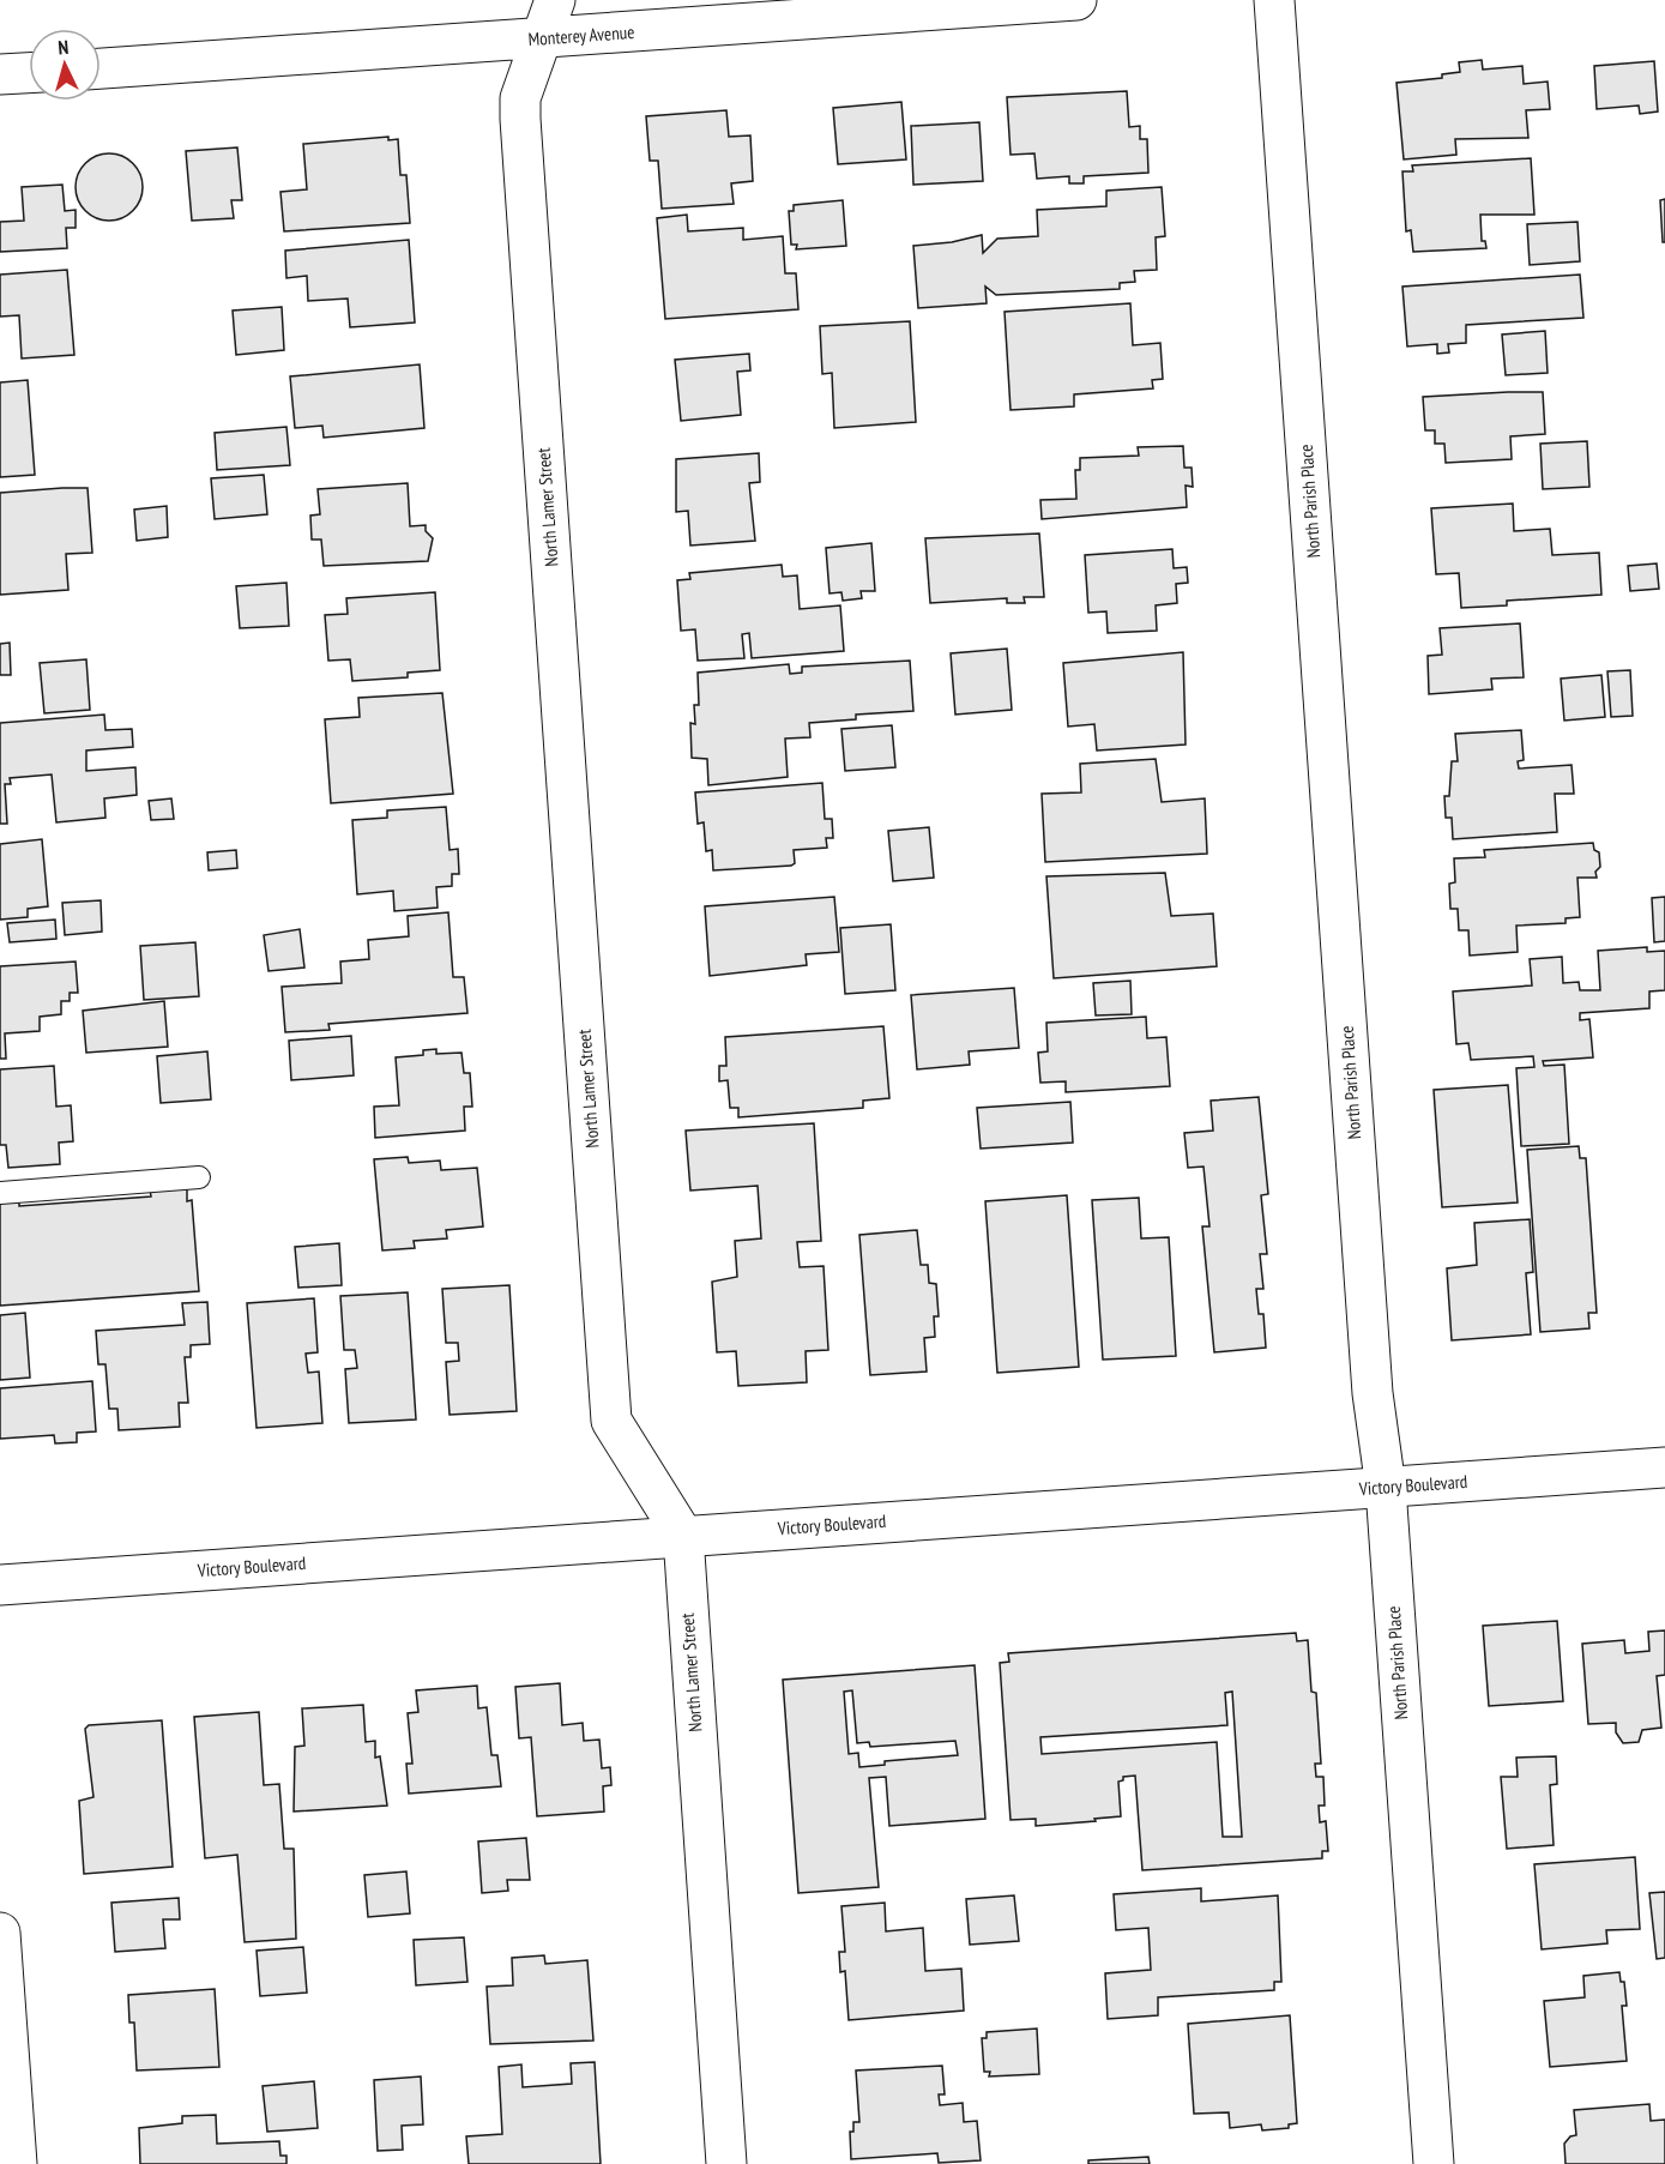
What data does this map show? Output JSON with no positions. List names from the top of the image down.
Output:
{
  "streets": {
    "street": [
      "Monterey Avenue",
      "North Parish Place",
      "North Lamer Street",
      "Victory Boulevard"
    ]
  },
  "crossings": [
    ["Monterey Avenue", "North Lamer Street"],
    ["North Parish Place", "Victory Boulevard"],
    ["North Lamer Street", "Victory Boulevard"]
  ],
  "north": "top"
}
